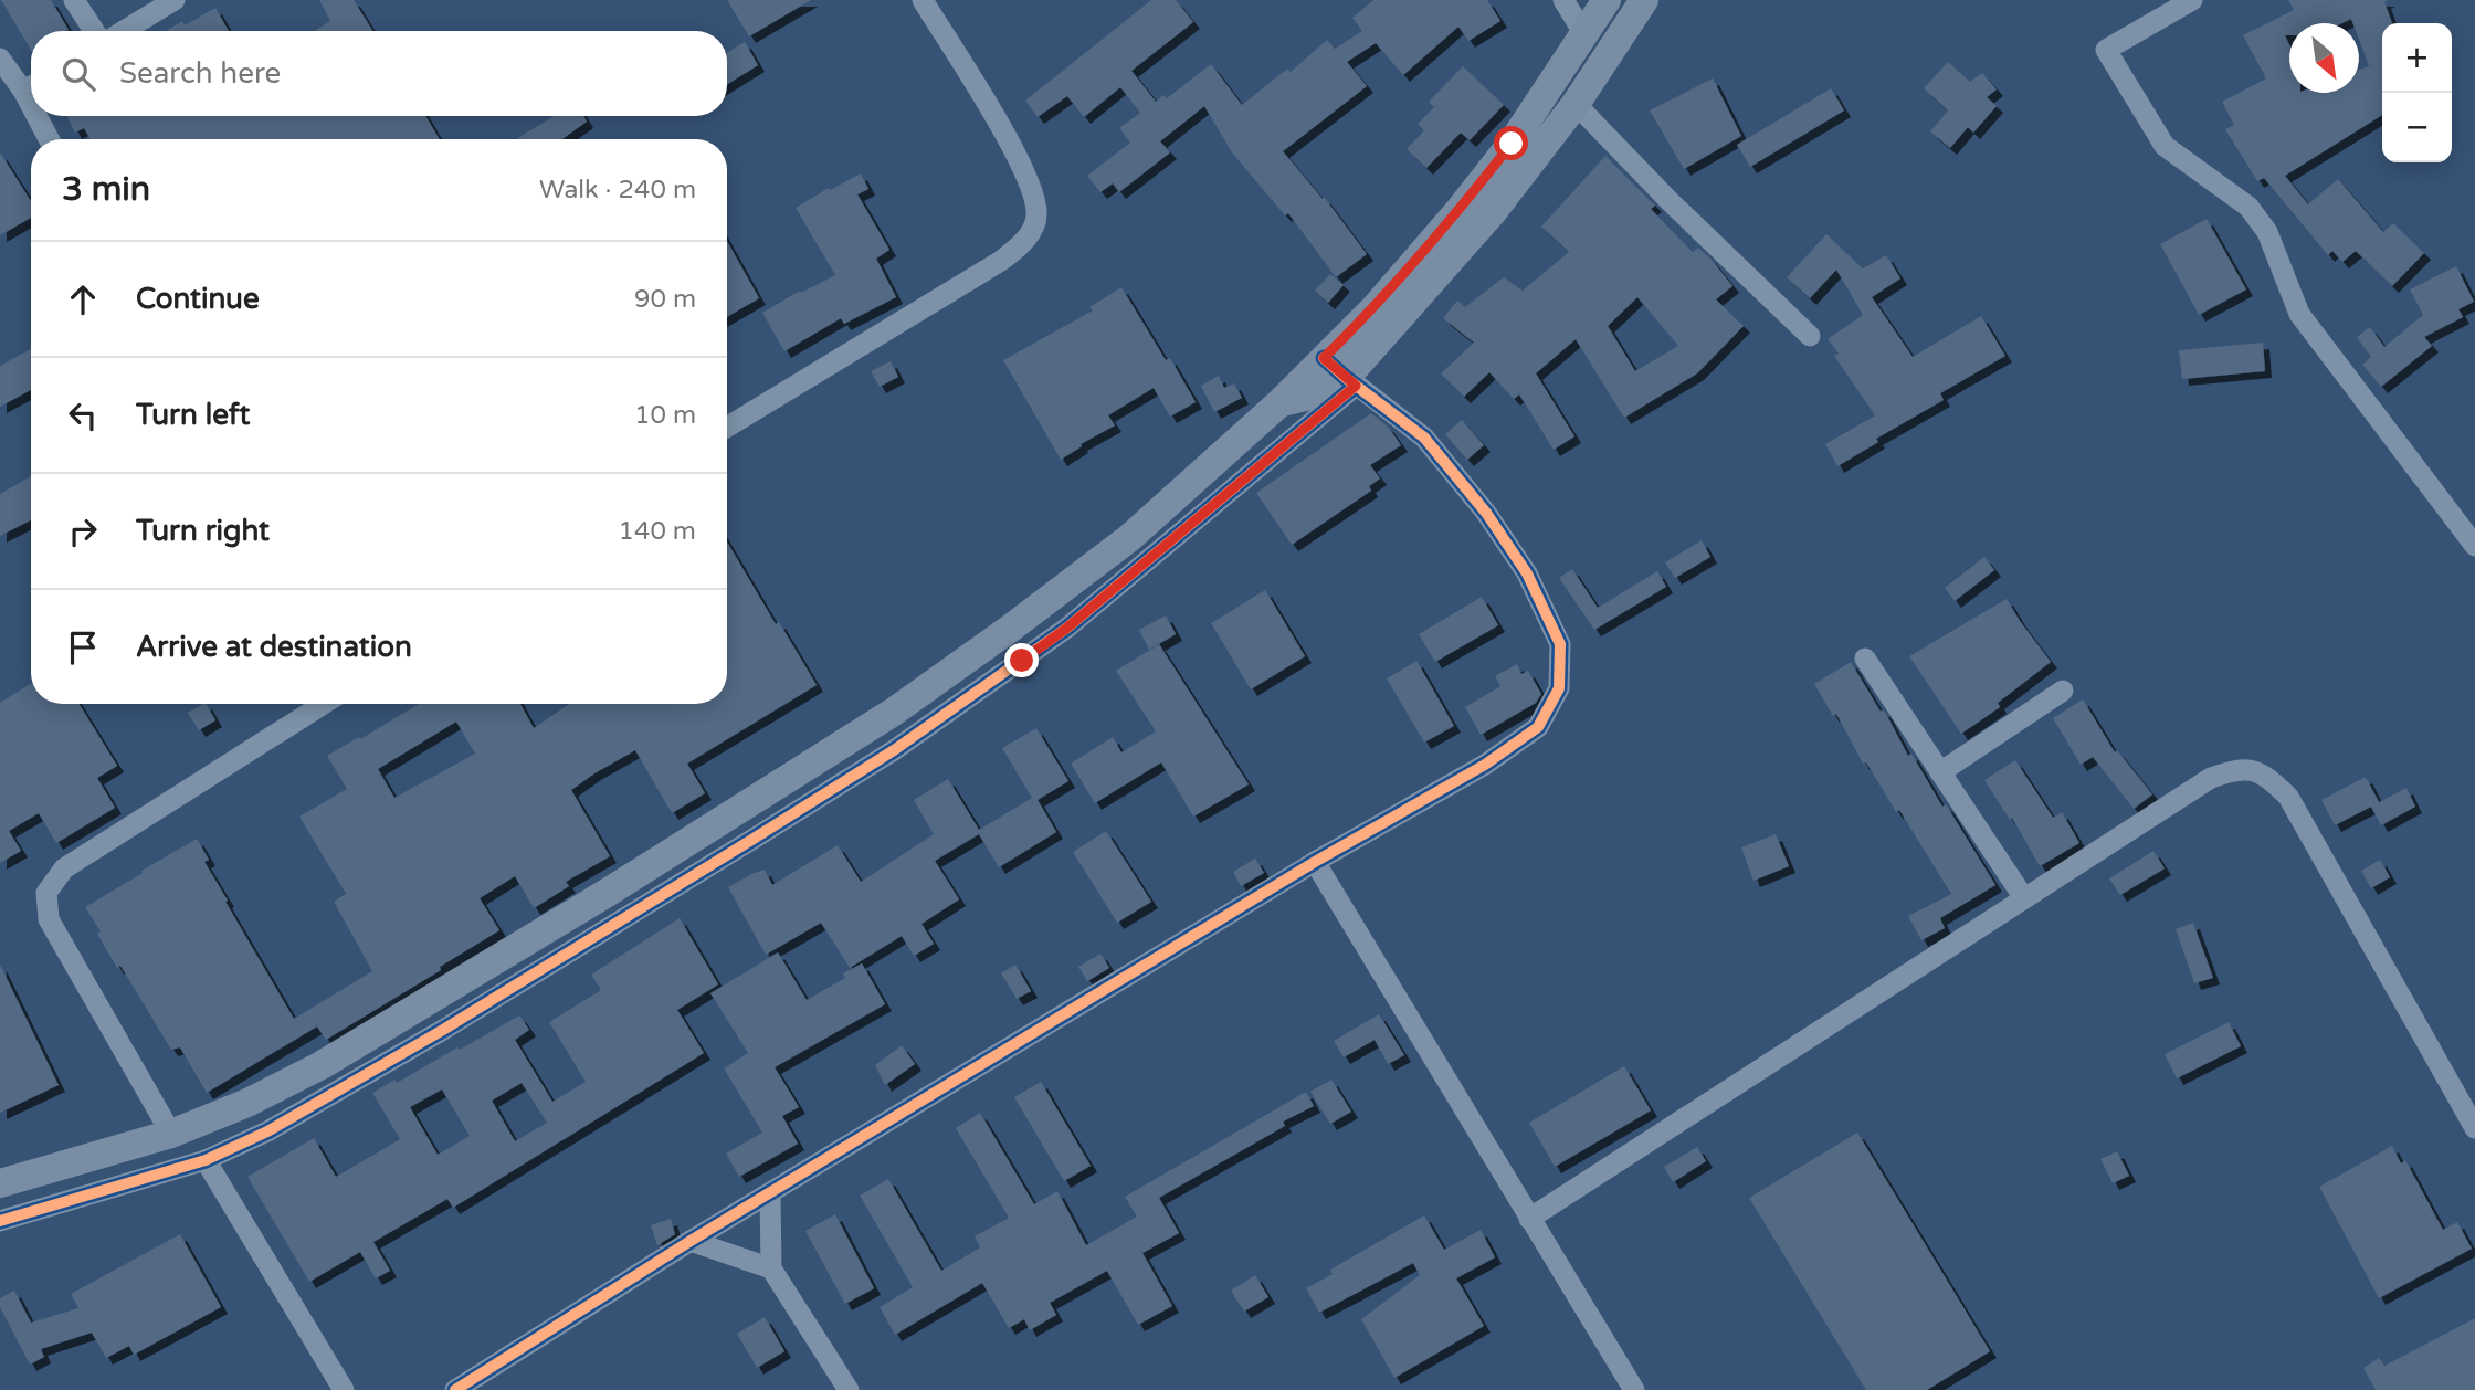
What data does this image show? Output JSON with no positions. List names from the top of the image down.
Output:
{
  "north": "bottom right",
  "page": {
    "map_buttons": ["+", "−"],
    "search": "Search here",
    "heading": ["3 min", "Walk · 240 m"],
    "list": [
      ["Continue", "90 m"],
      ["Turn left", "10 m"],
      ["Turn right", "140 m"],
      "Arrive at destination"
    ]
  }
}
